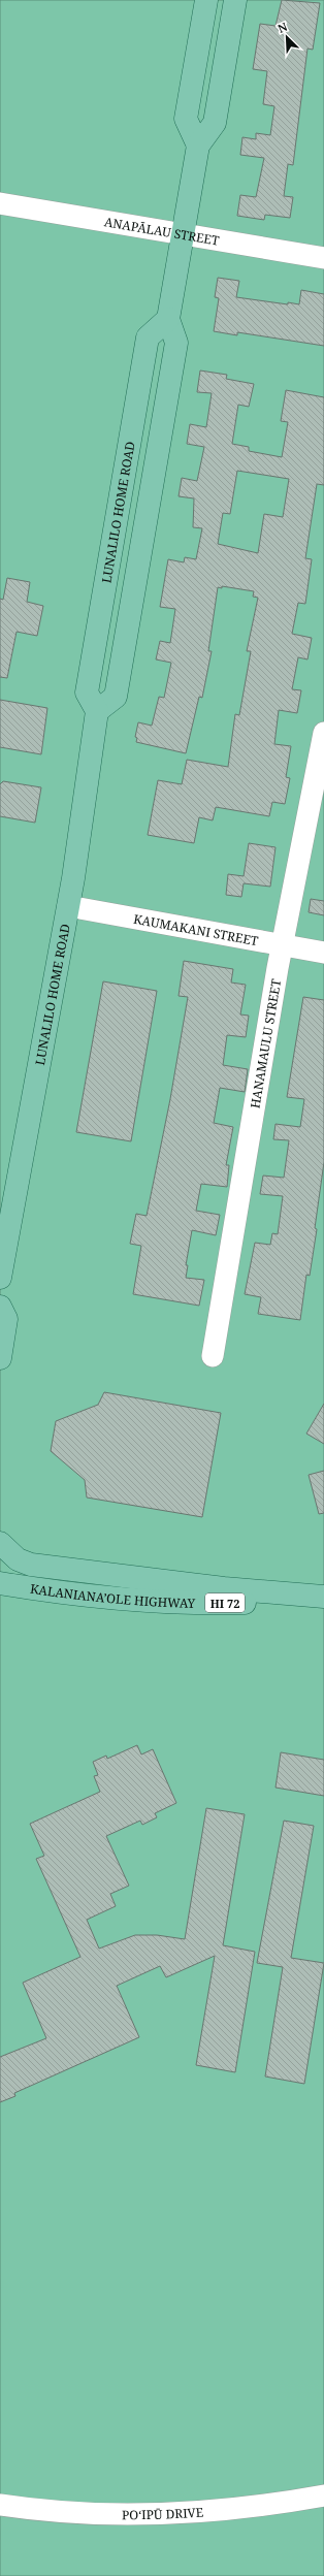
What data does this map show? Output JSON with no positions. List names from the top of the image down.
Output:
{
  "streets": {
    "main road": ["LUNALILO HOME ROAD", "KALANIANA’OLE HIGHWAY", "HI 72"],
    "street": [
      "ANAPĀLAU STREET",
      "KAUMAKANI STREET",
      "HANAMAULU STREET",
      "PO‘IPŪ DRIVE"
    ]
  },
  "crossings": [
    ["ANAPĀLAU STREET", "LUNALILO HOME ROAD"],
    ["LUNALILO HOME ROAD", "KAUMAKANI STREET"],
    ["KAUMAKANI STREET", "HANAMAULU STREET"]
  ],
  "north": "top left"
}
